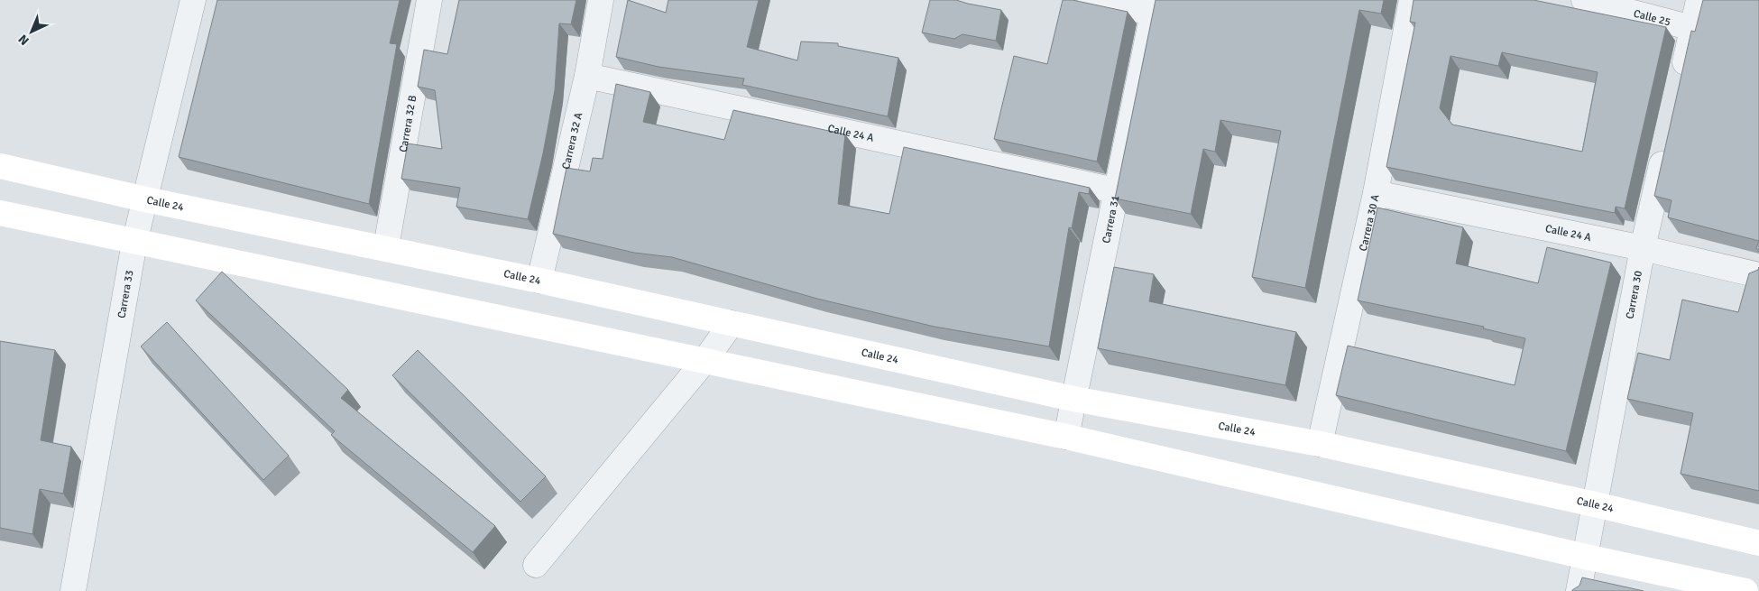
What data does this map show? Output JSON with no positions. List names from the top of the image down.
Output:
{
  "streets": {
    "street": [
      "Calle 25",
      "Carrera 32 B",
      "Calle 24 A",
      "Carrera 32 A",
      "Calle 24",
      "Carrera 31",
      "Carrera 30 A",
      "Carrera 33",
      "Carrera 30"
    ]
  },
  "crossings": [
    ["Carrera 32 B", "Calle 24"],
    ["Calle 24 A", "Carrera 32 A"],
    ["Calle 24 A", "Carrera 31"],
    ["Calle 24 A", "Carrera 30 A"],
    ["Calle 24 A", "Carrera 30"],
    ["Carrera 32 A", "Calle 24"],
    ["Calle 24", "Carrera 31"],
    ["Calle 24", "Carrera 30 A"],
    ["Calle 24", "Carrera 33"],
    ["Calle 24", "Carrera 30"]
  ],
  "north": "bottom left"
}
